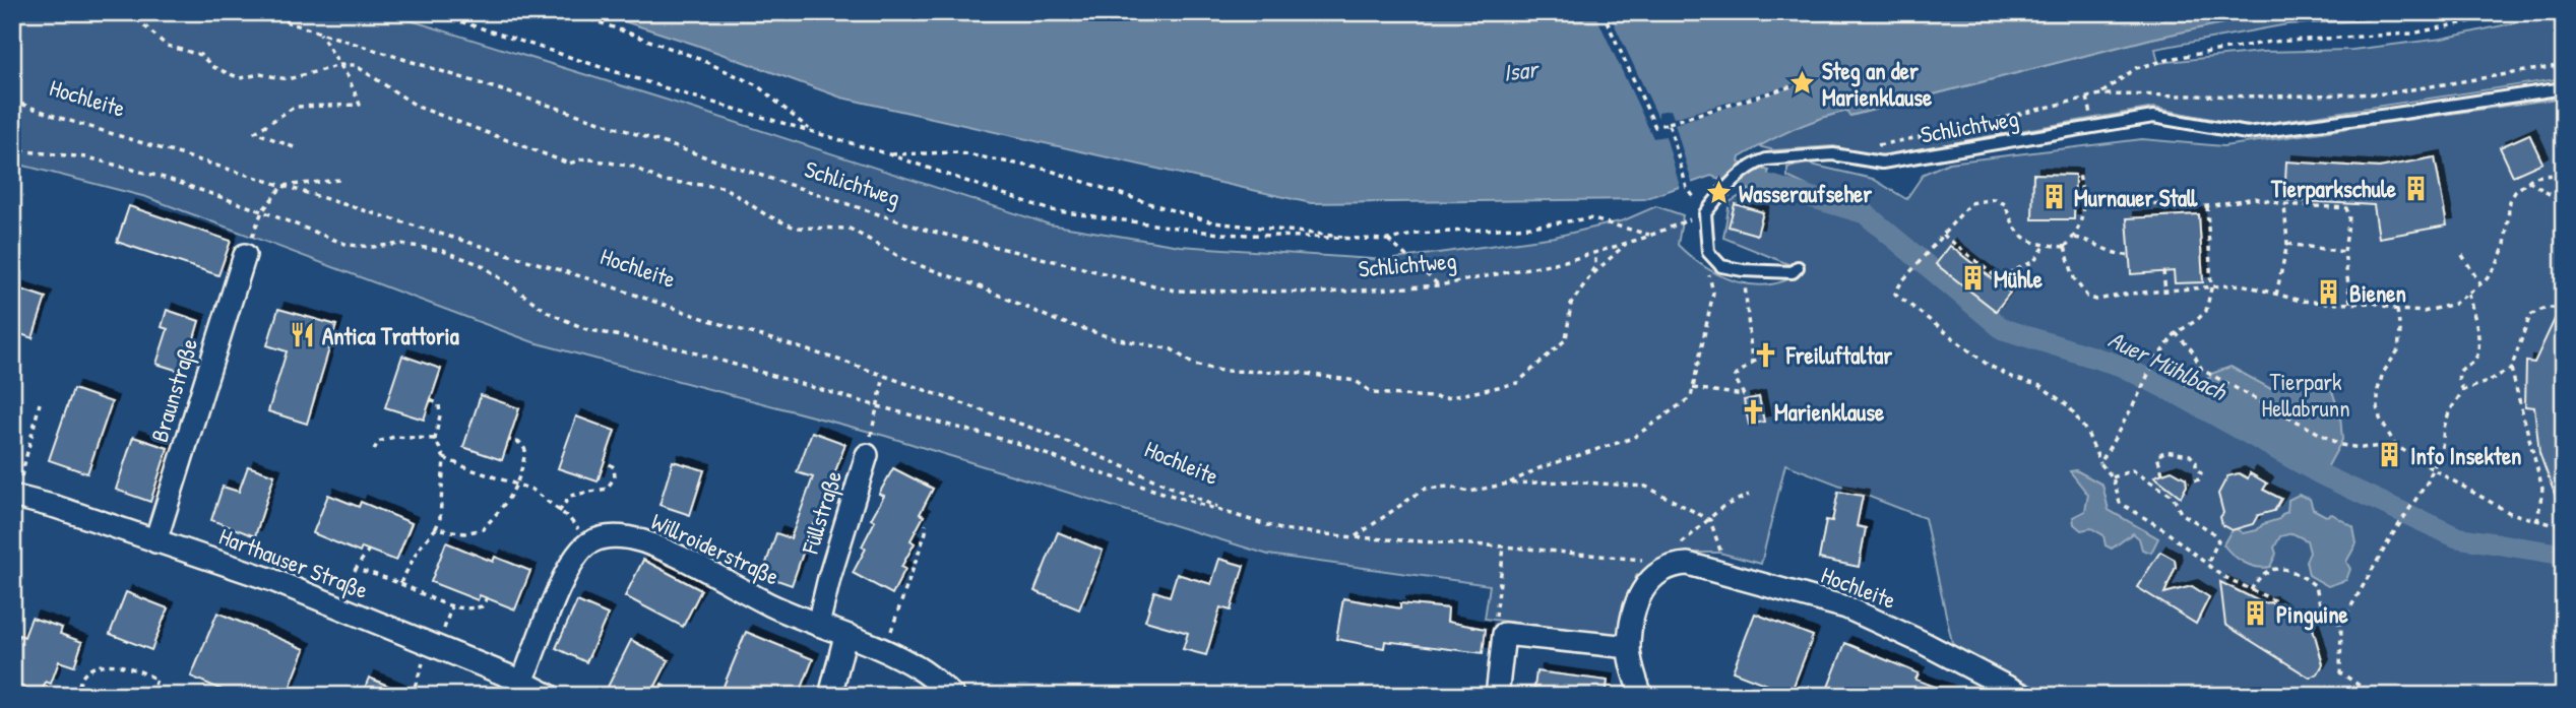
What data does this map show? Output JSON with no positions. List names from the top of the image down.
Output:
{
  "streets": {
    "street": [
      "Hochleite",
      "Braunstraße",
      "Füllstraße",
      "Willroiderstraße",
      "Harthauser Straße"
    ],
    "lane": ["Schlichtweg"]
  },
  "crossings": [
    ["Braunstraße", "Harthauser Straße"],
    ["Füllstraße", "Willroiderstraße"],
    ["Willroiderstraße", "Harthauser Straße"]
  ],
  "water": ["Isar", "Auer Mühlbach"],
  "parks": ["Tierpark Hellabrunn"],
  "places": {
    "place": ["Steg an der Marienklause", "Wasseraufseher"],
    "building": [
      "Tierparkschule",
      "Murnauer Stall",
      "Mühle",
      "Bienen",
      "Info Insekten",
      "Pinguine"
    ],
    "restaurant": ["Antica Trattoria"],
    "church": ["Freiluftaltar", "Marienklause"]
  }
}
